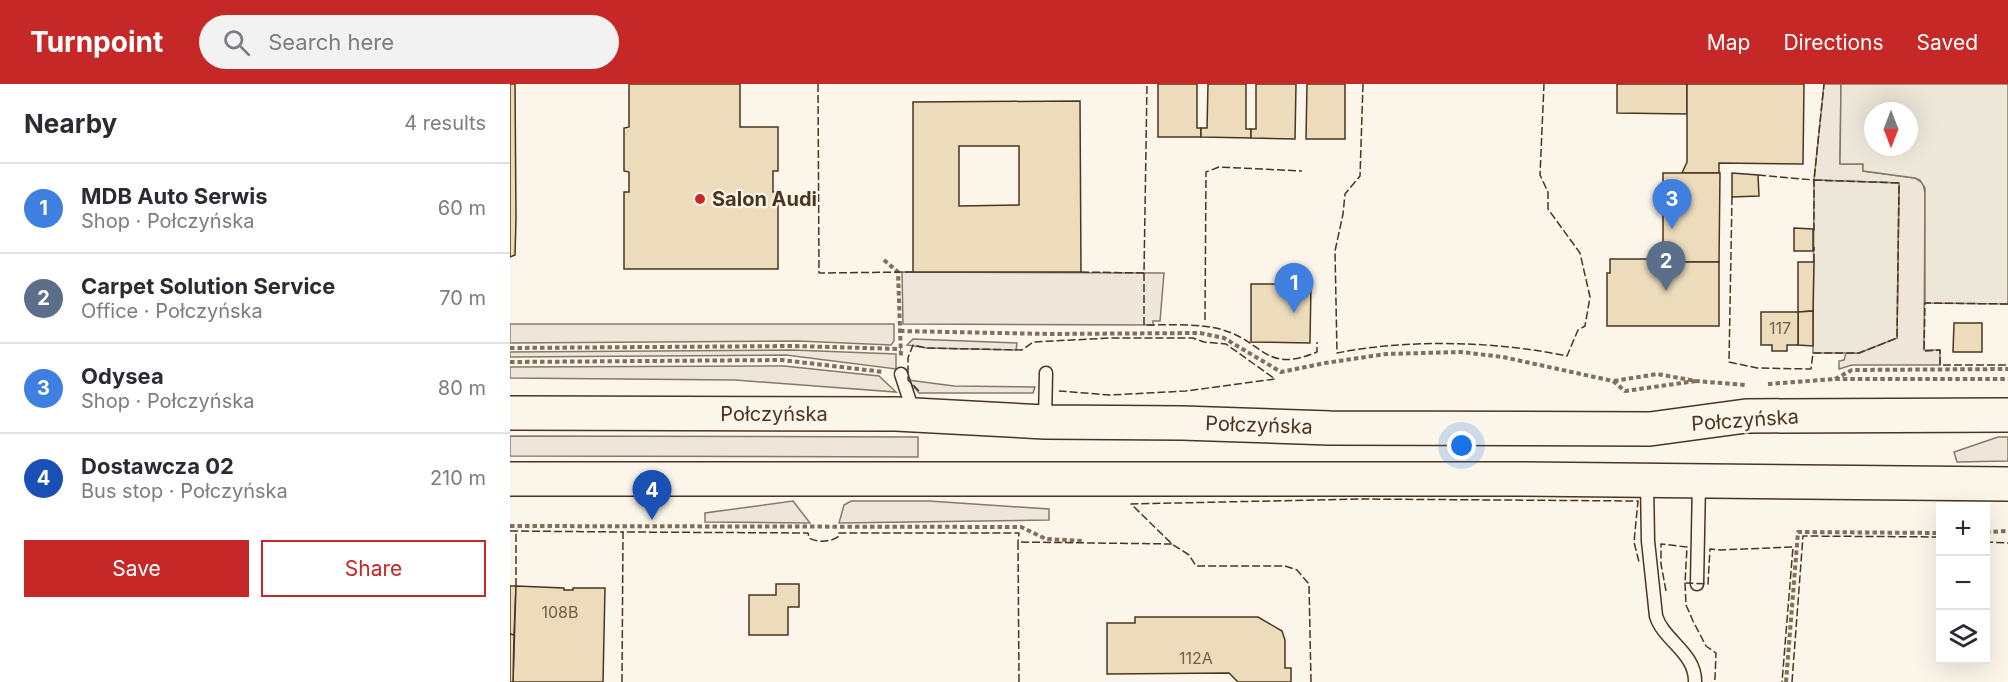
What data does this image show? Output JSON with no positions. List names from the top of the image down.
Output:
{
  "streets": {
    "main road": ["Połczyńska"]
  },
  "places": ["Salon Audi"],
  "house_numbers": ["117", "108B", "112A"],
  "north": "bottom",
  "page": {
    "header": "Turnpoint",
    "search": "Search here",
    "nav": ["Map", "Directions", "Saved"],
    "heading": ["Nearby", "4 results"],
    "list": [
      {
        "mark": "1",
        "name": "MDB Auto Serwis",
        "note": "Shop · Połczyńska",
        "value": "60 m"
      },
      {
        "mark": "2",
        "name": "Carpet Solution Service",
        "note": "Office · Połczyńska",
        "value": "70 m"
      },
      {
        "mark": "3",
        "name": "Odysea",
        "note": "Shop · Połczyńska",
        "value": "80 m"
      },
      {
        "mark": "4",
        "name": "Dostawcza 02",
        "note": "Bus stop · Połczyńska",
        "value": "210 m"
      }
    ],
    "pins": [
      "3",
      "2",
      "1",
      "4"
    ],
    "map_buttons": ["+", "−"],
    "buttons": ["Save", "Share"]
  }
}
